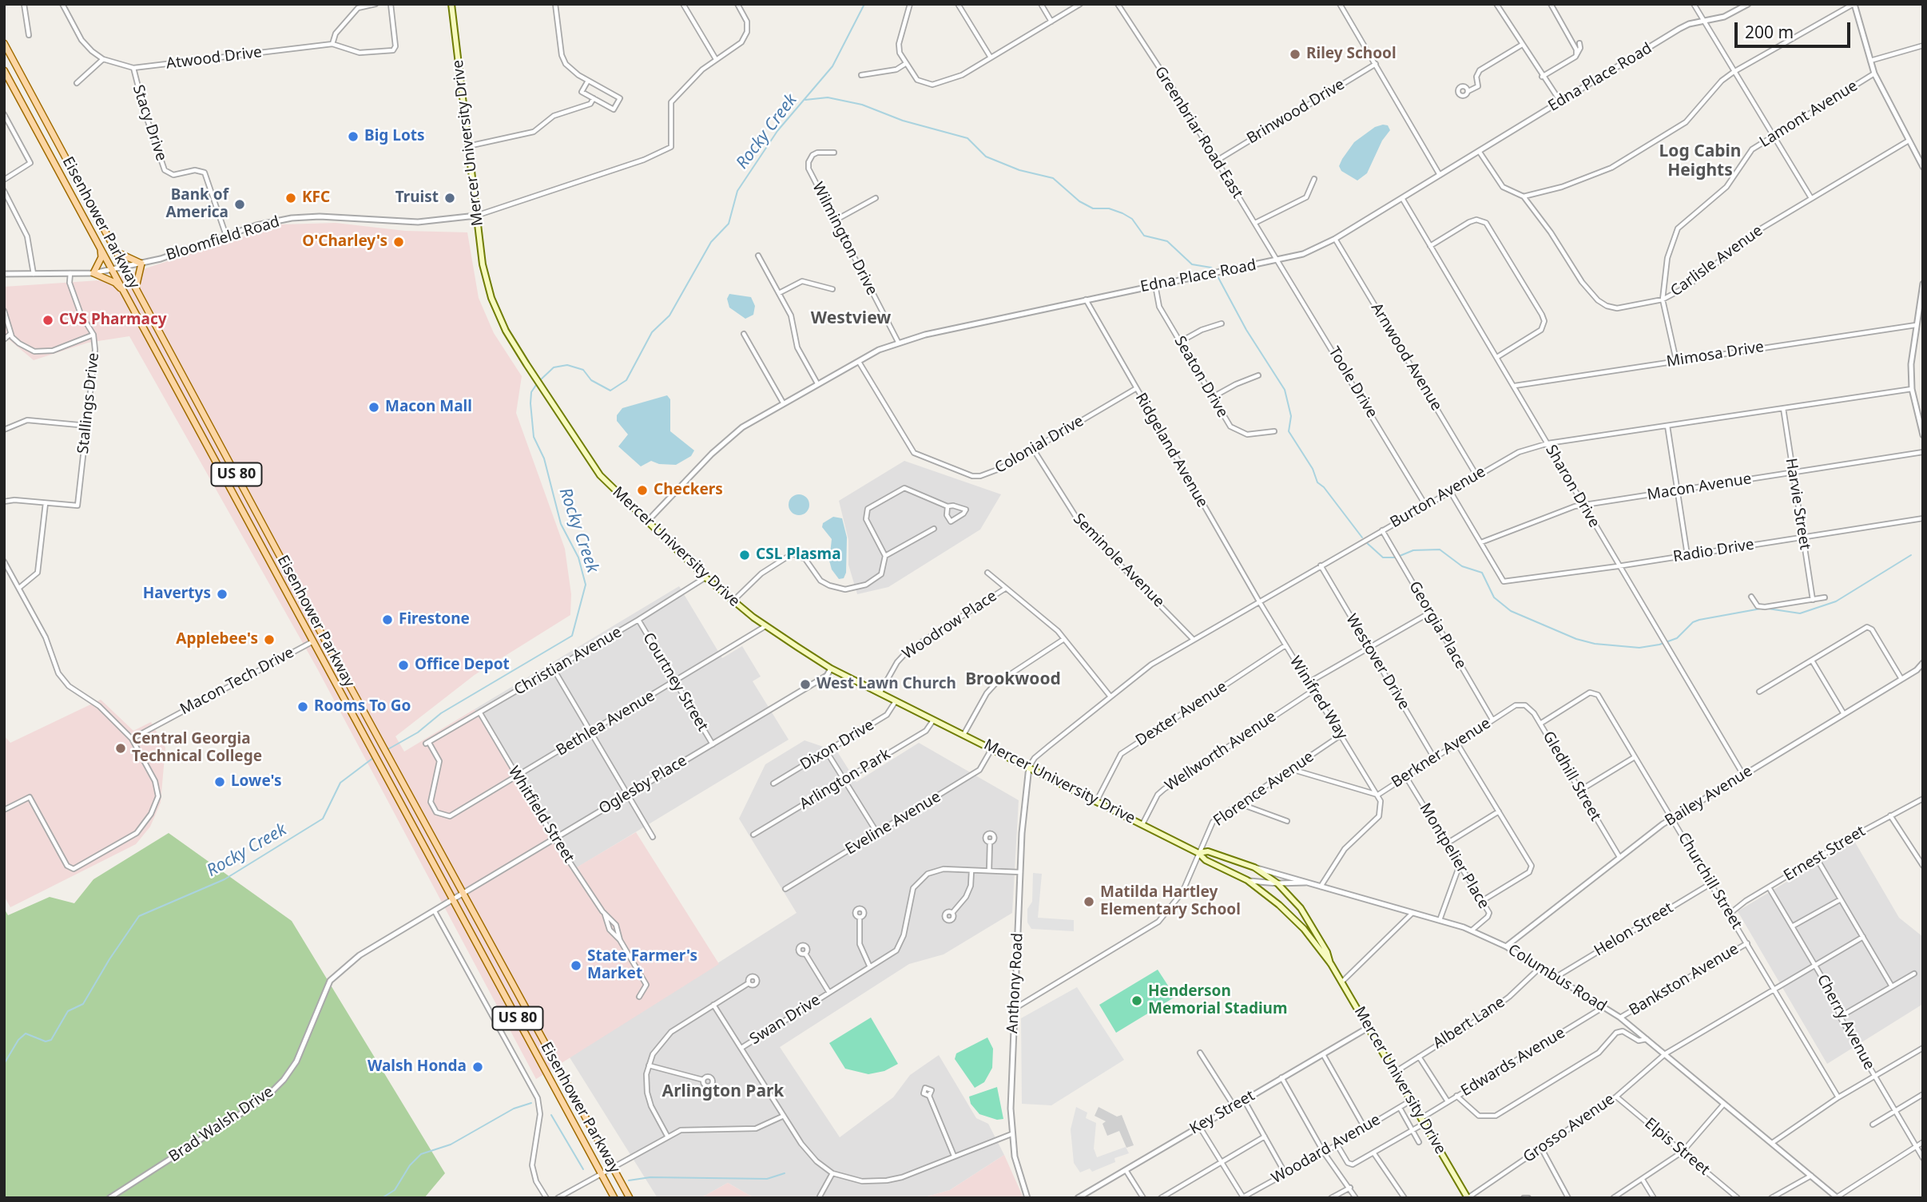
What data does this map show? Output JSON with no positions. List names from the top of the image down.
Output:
{
  "streets": {
    "main road": ["Mercer University Drive", "Eisenhower Parkway", "US 80"],
    "street": [
      "Atwood Drive",
      "Edna Place Road",
      "Brinwood Drive",
      "Lamont Avenue",
      "Stacy Drive",
      "Greenbriar Road East",
      "Bloomfield Road",
      "Wilmington Drive",
      "Carlisle Avenue",
      "Mimosa Drive",
      "Arnwood Avenue",
      "Seaton Drive",
      "Toole Drive",
      "Stallings Drive",
      "Colonial Drive",
      "Ridgeland Avenue",
      "Sharon Drive",
      "Macon Avenue",
      "Burton Avenue",
      "Harvie Street",
      "Radio Drive",
      "Seminole Avenue",
      "Woodrow Place",
      "Georgia Place",
      "Christian Avenue",
      "Westover Drive",
      "Macon Tech Drive",
      "Courtney Street",
      "Winifred Way",
      "Dexter Avenue",
      "Bethlea Avenue",
      "Dixon Drive",
      "Wellworth Avenue",
      "Berkner Avenue",
      "Gledhill Street",
      "Arlington Park",
      "Oglesby Place",
      "Florence Avenue",
      "Bailey Avenue",
      "Whitfield Street",
      "Eveline Avenue",
      "Ernest Street",
      "Montpelier Place",
      "Churchill Street",
      "Helon Street",
      "Columbus Road",
      "Bankston Avenue",
      "Anthony Road",
      "Swan Drive",
      "Cherry Avenue",
      "Albert Lane",
      "Edwards Avenue",
      "Key Street",
      "Brad Walsh Drive",
      "Grosso Avenue",
      "Elpis Street",
      "Woodard Avenue"
    ]
  },
  "crossings": [
    ["Atwood Drive", "Stacy Drive"],
    ["Edna Place Road", "Greenbriar Road East"],
    ["Edna Place Road", "Mercer University Drive"],
    ["Edna Place Road", "Wilmington Drive"],
    ["Edna Place Road", "Carlisle Avenue"],
    ["Edna Place Road", "Arnwood Avenue"],
    ["Edna Place Road", "Seaton Drive"],
    ["Edna Place Road", "Toole Drive"],
    ["Edna Place Road", "Colonial Drive"],
    ["Edna Place Road", "Ridgeland Avenue"],
    ["Edna Place Road", "Sharon Drive"],
    ["Brinwood Drive", "Greenbriar Road East"],
    ["Lamont Avenue", "Carlisle Avenue"],
    ["Lamont Avenue", "Mimosa Drive"],
    ["Stacy Drive", "Bloomfield Road"],
    ["Greenbriar Road East", "Toole Drive"],
    ["Mercer University Drive", "Bloomfield Road"],
    ["Mercer University Drive", "Burton Avenue"],
    ["Mercer University Drive", "Woodrow Place"],
    ["Mercer University Drive", "Christian Avenue"],
    ["Mercer University Drive", "Dexter Avenue"],
    ["Mercer University Drive", "Bethlea Avenue"],
    ["Mercer University Drive", "Dixon Drive"],
    ["Mercer University Drive", "Wellworth Avenue"],
    ["Mercer University Drive", "Arlington Park"],
    ["Mercer University Drive", "Oglesby Place"],
    ["Mercer University Drive", "Florence Avenue"],
    ["Mercer University Drive", "Eveline Avenue"],
    ["Mercer University Drive", "Columbus Road"],
    ["Mercer University Drive", "Anthony Road"],
    ["Mercer University Drive", "Albert Lane"],
    ["Mercer University Drive", "Edwards Avenue"],
    ["Mercer University Drive", "Key Street"],
    ["Mercer University Drive", "Grosso Avenue"],
    ["Mercer University Drive", "Woodard Avenue"],
    ["Eisenhower Parkway", "Bloomfield Road"],
    ["Eisenhower Parkway", "Macon Tech Drive"],
    ["Eisenhower Parkway", "Oglesby Place"],
    ["Eisenhower Parkway", "Brad Walsh Drive"],
    ["Bloomfield Road", "Stallings Drive"],
    ["Mimosa Drive", "Sharon Drive"],
    ["Arnwood Avenue", "Burton Avenue"],
    ["Toole Drive", "Burton Avenue"],
    ["Colonial Drive", "Ridgeland Avenue"],
    ["Colonial Drive", "Seminole Avenue"],
    ["Ridgeland Avenue", "Burton Avenue"],
    ["Ridgeland Avenue", "Winifred Way"],
    ["Sharon Drive", "Macon Avenue"],
    ["Sharon Drive", "Burton Avenue"],
    ["Sharon Drive", "Radio Drive"],
    ["Sharon Drive", "Bailey Avenue"],
    ["Macon Avenue", "Harvie Street"],
    ["Macon Avenue", "Radio Drive"],
    ["Burton Avenue", "Harvie Street"],
    ["Burton Avenue", "Seminole Avenue"],
    ["Burton Avenue", "Georgia Place"],
    ["Burton Avenue", "Westover Drive"],
    ["Burton Avenue", "Winifred Way"],
    ["Burton Avenue", "Anthony Road"],
    ["Harvie Street", "Radio Drive"],
    ["Georgia Place", "Berkner Avenue"],
    ["Christian Avenue", "Courtney Street"],
    ["Christian Avenue", "Bethlea Avenue"],
    ["Christian Avenue", "Whitfield Street"],
    ["Westover Drive", "Berkner Avenue"],
    ["Courtney Street", "Bethlea Avenue"],
    ["Courtney Street", "Oglesby Place"],
    ["Winifred Way", "Dexter Avenue"],
    ["Winifred Way", "Wellworth Avenue"],
    ["Winifred Way", "Berkner Avenue"],
    ["Winifred Way", "Florence Avenue"],
    ["Bethlea Avenue", "Whitfield Street"],
    ["Berkner Avenue", "Gledhill Street"],
    ["Berkner Avenue", "Montpelier Place"],
    ["Berkner Avenue", "Columbus Road"],
    ["Gledhill Street", "Bailey Avenue"],
    ["Gledhill Street", "Churchill Street"],
    ["Oglesby Place", "Whitfield Street"],
    ["Oglesby Place", "Brad Walsh Drive"],
    ["Florence Avenue", "Anthony Road"],
    ["Bailey Avenue", "Churchill Street"],
    ["Bailey Avenue", "Columbus Road"],
    ["Ernest Street", "Churchill Street"],
    ["Ernest Street", "Cherry Avenue"],
    ["Montpelier Place", "Columbus Road"],
    ["Churchill Street", "Helon Street"],
    ["Churchill Street", "Bankston Avenue"],
    ["Churchill Street", "Grosso Avenue"],
    ["Helon Street", "Columbus Road"],
    ["Columbus Road", "Bankston Avenue"],
    ["Columbus Road", "Albert Lane"],
    ["Columbus Road", "Edwards Avenue"],
    ["Columbus Road", "Grosso Avenue"],
    ["Anthony Road", "Swan Drive"],
    ["Cherry Avenue", "Grosso Avenue"],
    ["Edwards Avenue", "Woodard Avenue"],
    ["Grosso Avenue", "Elpis Street"]
  ],
  "districts": [
    "Log Cabin Heights",
    "Westview",
    "Brookwood",
    "Arlington Park"
  ],
  "water": ["Rocky Creek"],
  "places": [
    "Riley School",
    "Big Lots",
    "KFC",
    "Truist",
    "Bank of America",
    "O'Charley's",
    "CVS Pharmacy",
    "Macon Mall",
    "Checkers",
    "CSL Plasma",
    "Havertys",
    "Firestone",
    "Applebee's",
    "Office Depot",
    "West Lawn Church",
    "Rooms To Go",
    "Central Georgia Technical College",
    "Lowe's",
    "Matilda Hartley Elementary School",
    "State Farmer's Market",
    "Henderson Memorial Stadium",
    "Walsh Honda"
  ],
  "scale_bar": "200 m"
}
